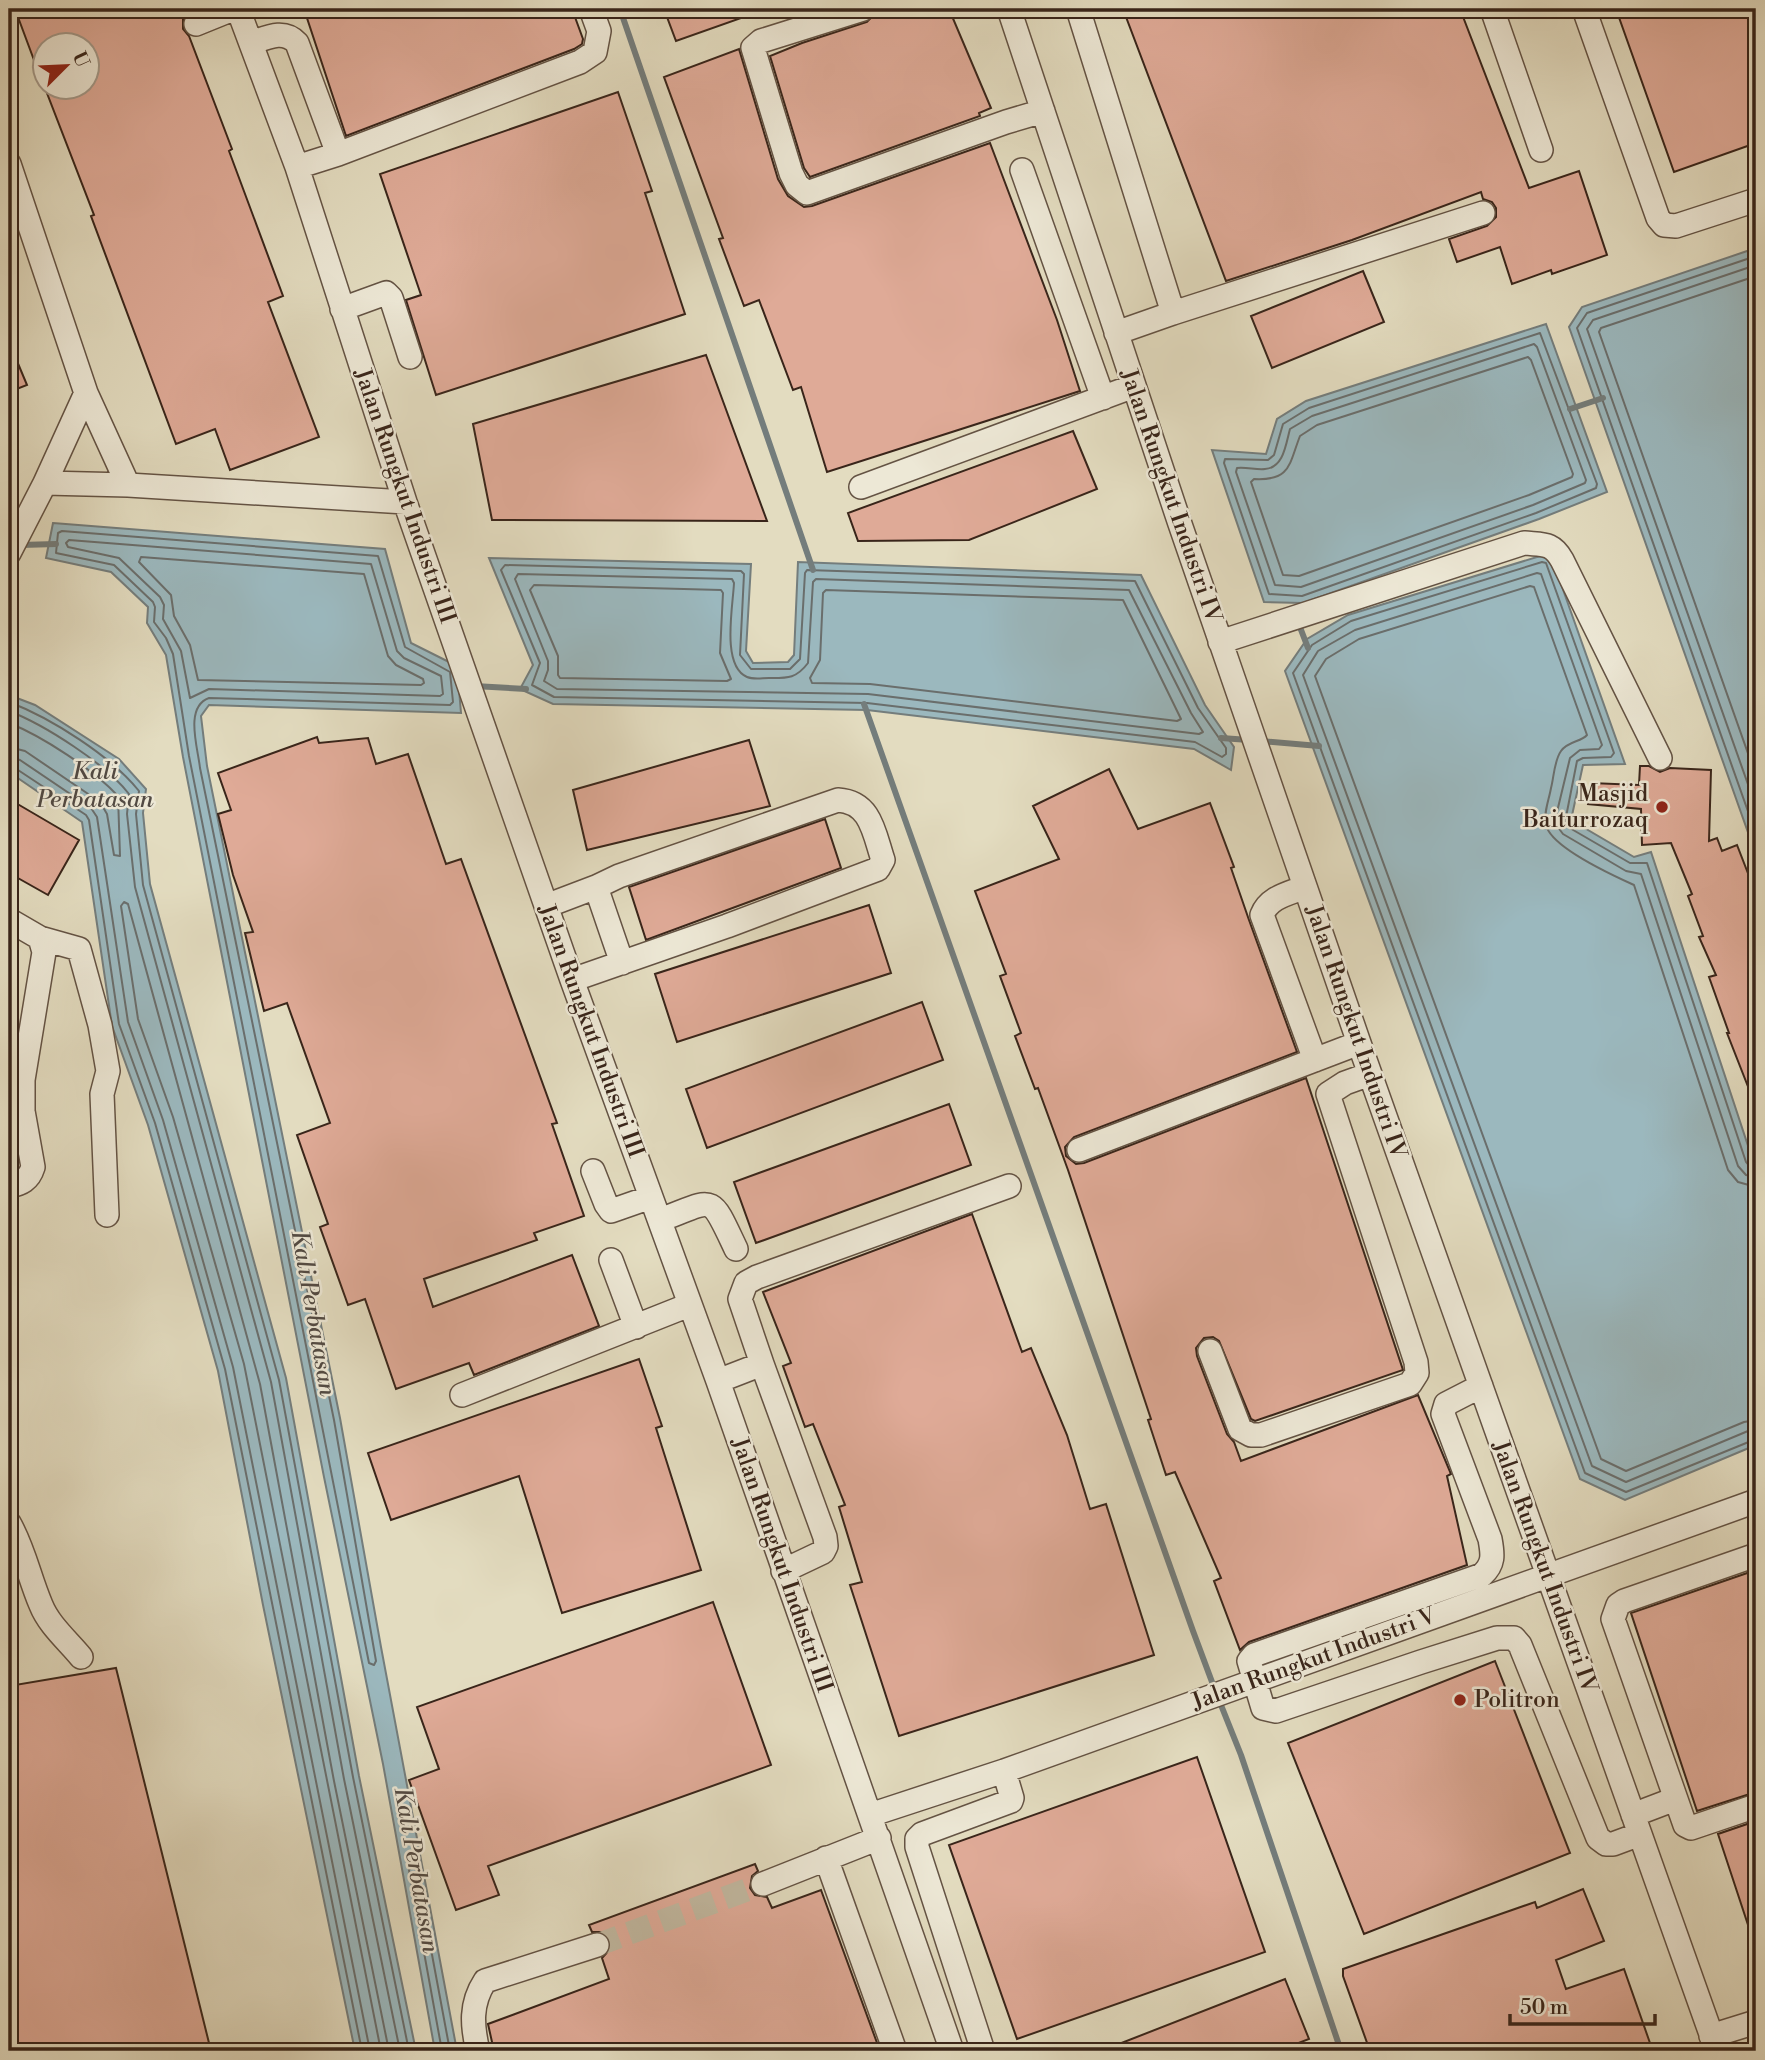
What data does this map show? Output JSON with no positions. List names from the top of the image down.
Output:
{
  "streets": {
    "street": ["Jalan Rungkut Industri III", "Jalan Rungkut Industri IV", "Jalan Rungkut Industri V"]
  },
  "crossings": [
    ["Jalan Rungkut Industri III", "Jalan Rungkut Industri V"],
    ["Jalan Rungkut Industri IV", "Jalan Rungkut Industri V"]
  ],
  "water": ["Kali Perbatasan"],
  "places": ["Masjid Baiturrozaq", "Politron"],
  "scale_bar": "50 m",
  "north": "top right"
}
